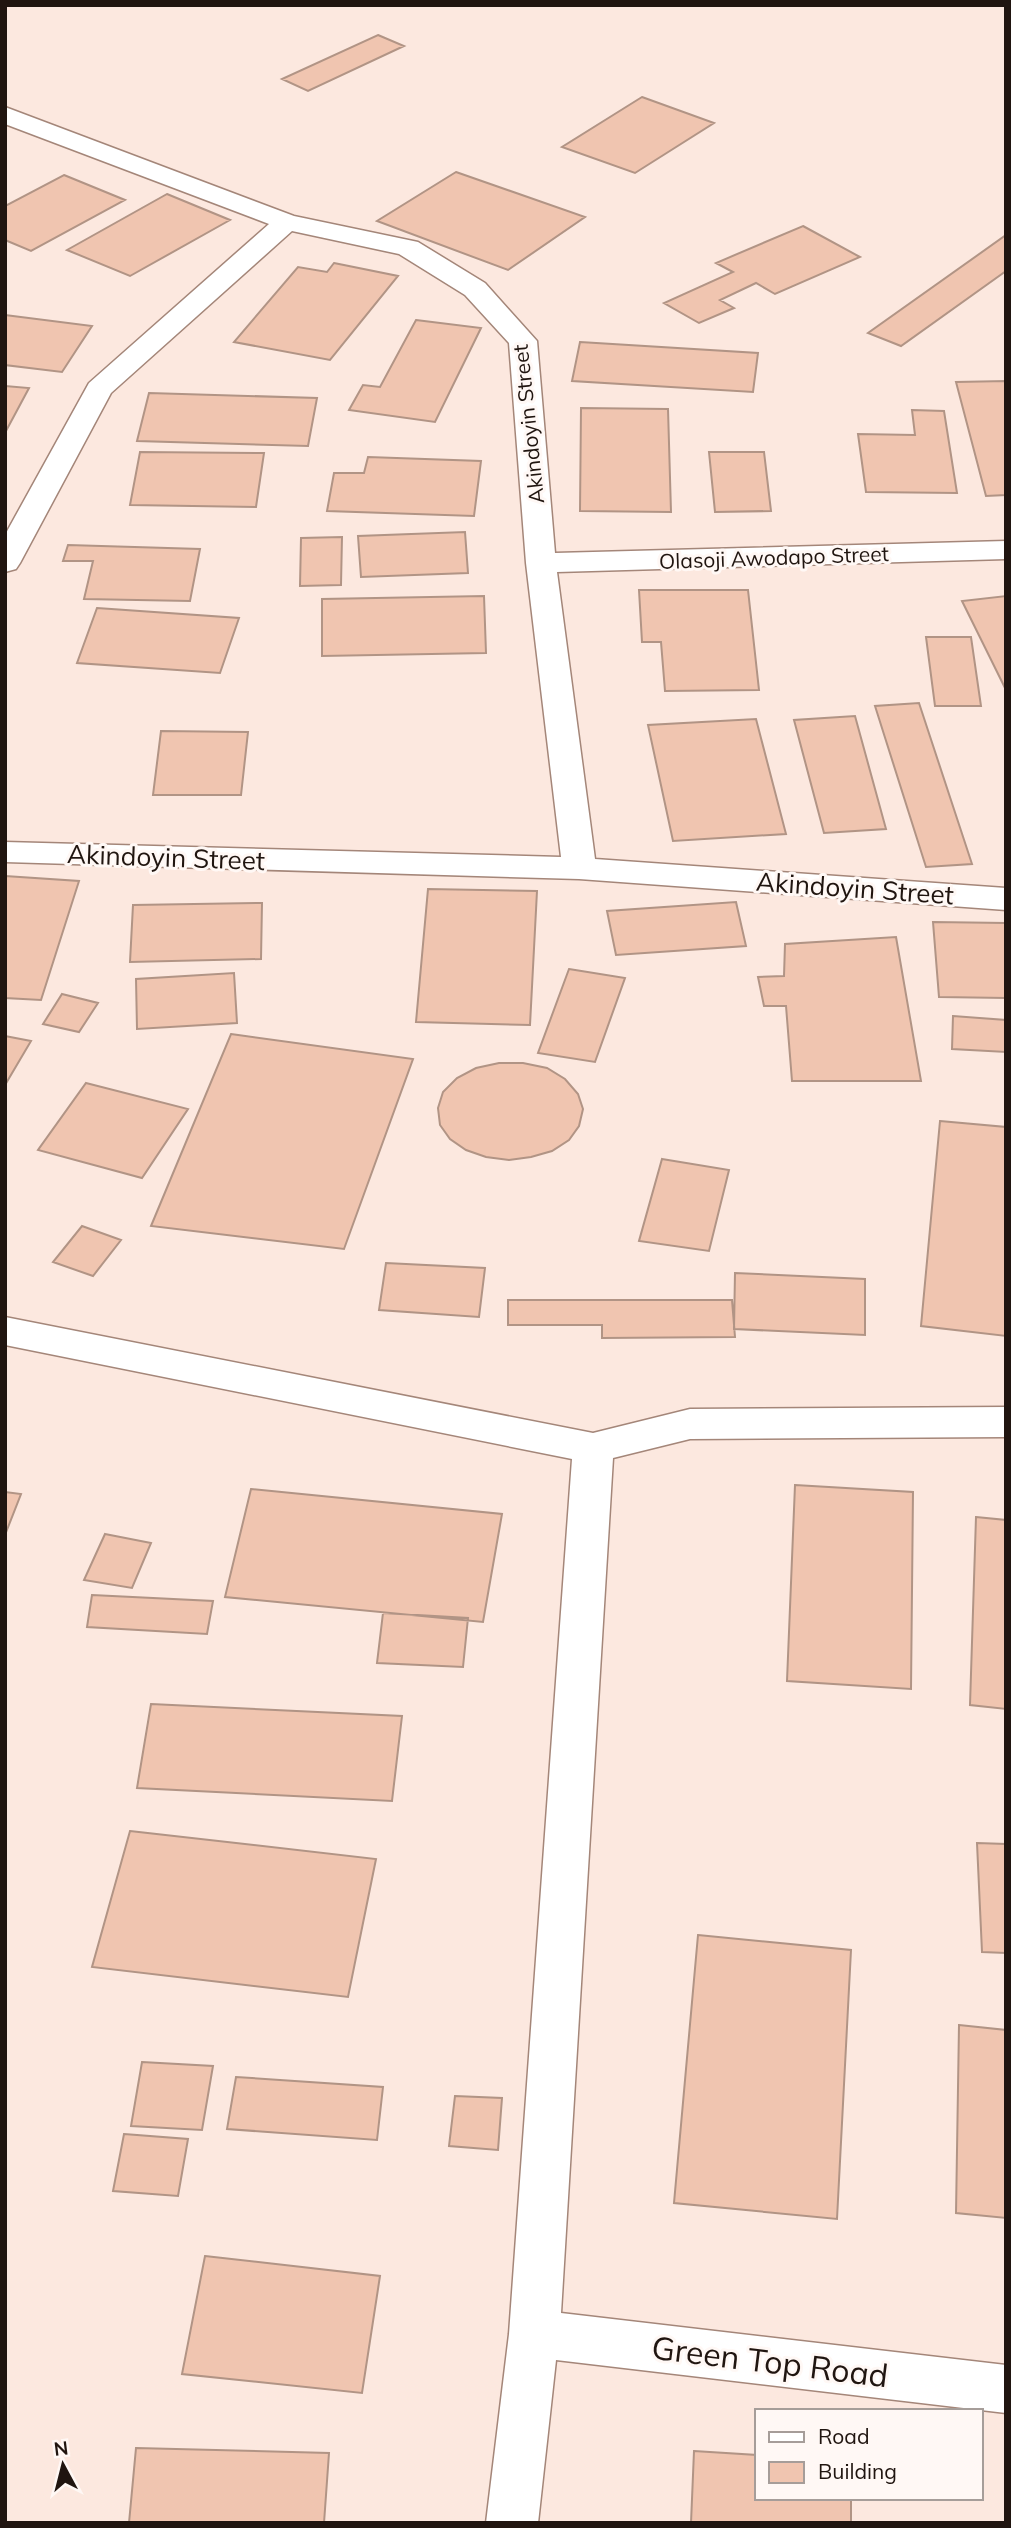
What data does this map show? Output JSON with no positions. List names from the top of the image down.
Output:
{
  "streets": {
    "street": ["Akindoyin Street", "Olasoji Awodapo Street", "Green Top Road"]
  },
  "crossings": [
    ["Akindoyin Street", "Olasoji Awodapo Street"]
  ],
  "legend": ["Road", "Building"],
  "north": "top"
}
